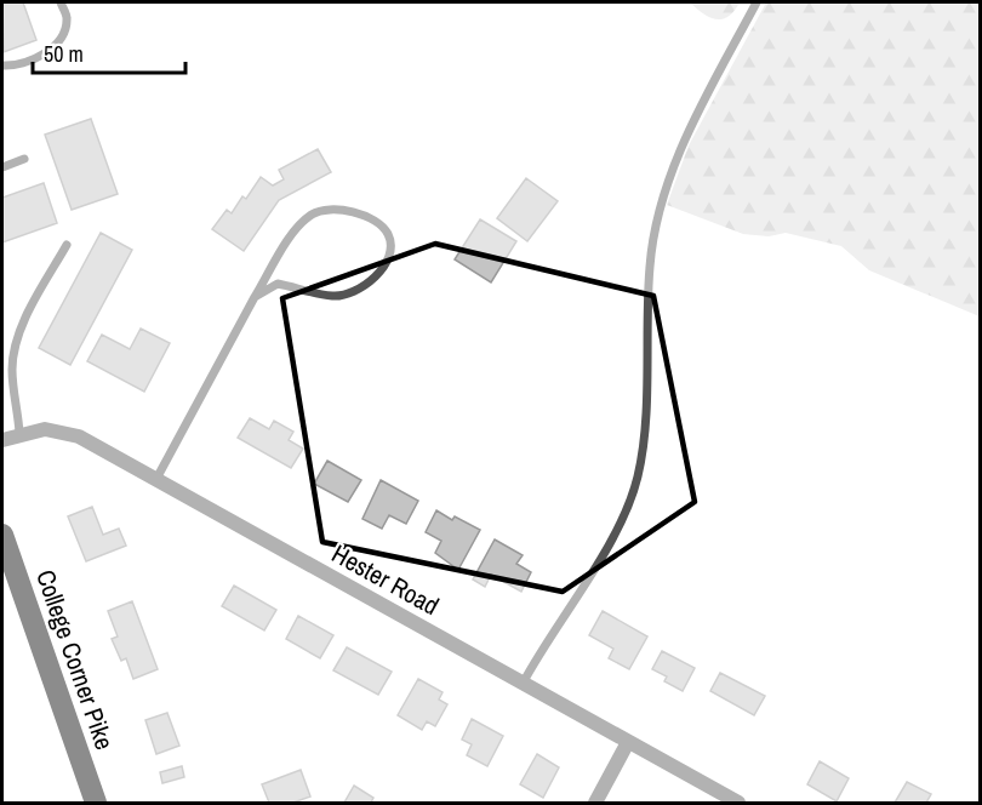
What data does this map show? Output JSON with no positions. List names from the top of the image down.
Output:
{
  "streets": {
    "highway": ["College Corner Pike"],
    "street": ["Hester Road"]
  },
  "scale_bar": "50 m"
}
